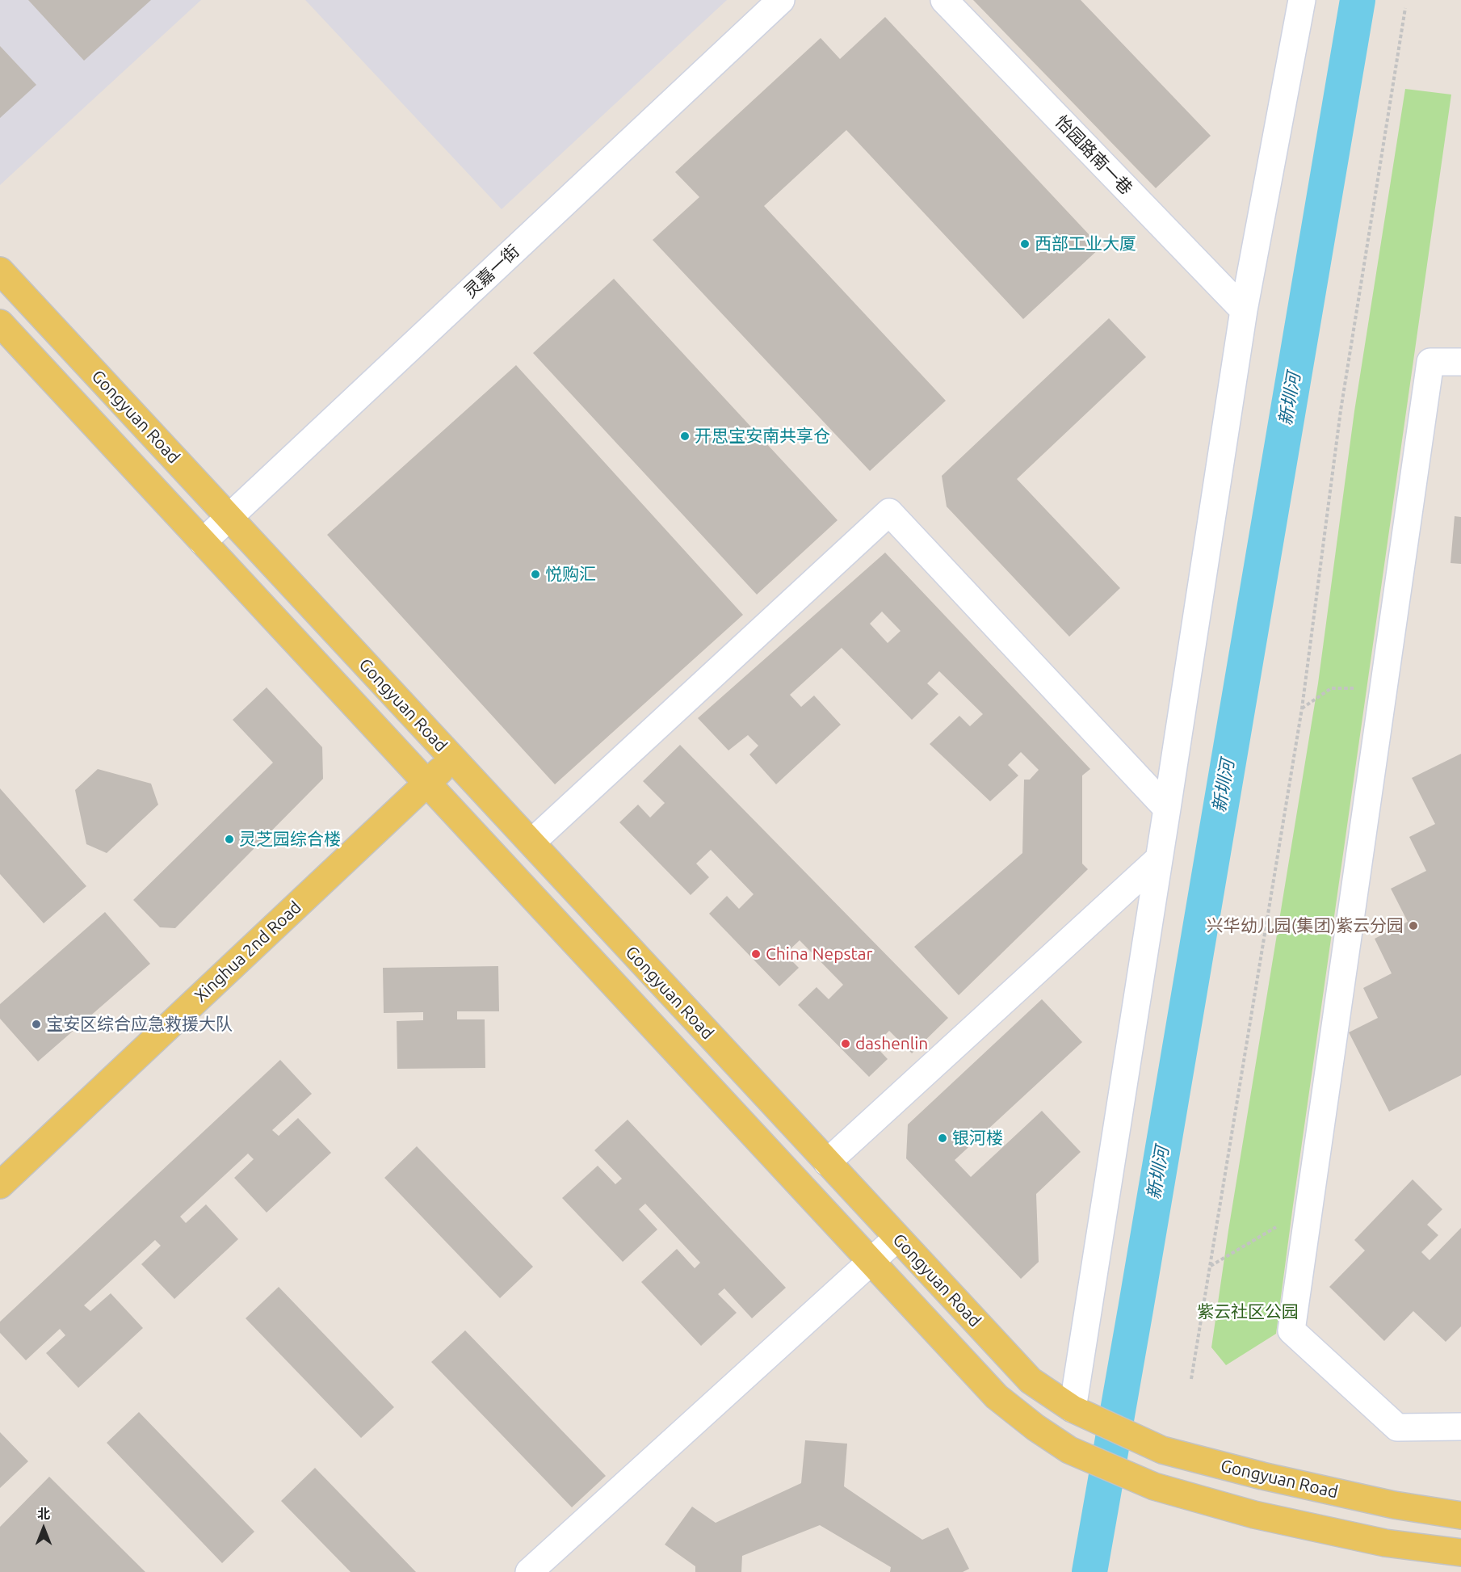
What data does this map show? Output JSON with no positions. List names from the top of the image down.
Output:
{
  "streets": {
    "main road": ["Gongyuan Road", "Xinghua 2nd Road"],
    "street": ["怡园路南一巷", "灵嘉一街"]
  },
  "crossings": [
    ["灵嘉一街", "Gongyuan Road"],
    ["Gongyuan Road", "Xinghua 2nd Road"]
  ],
  "water": ["新圳河"],
  "parks": ["紫云社区公园"],
  "places": [
    "西部工业大厦",
    "开思宝安南共享仓",
    "悦购汇",
    "灵芝园综合楼",
    "兴华幼儿园(集团)紫云分园",
    "China Nepstar",
    "宝安区综合应急救援大队",
    "dashenlin",
    "银河楼"
  ],
  "north": "top"
}
